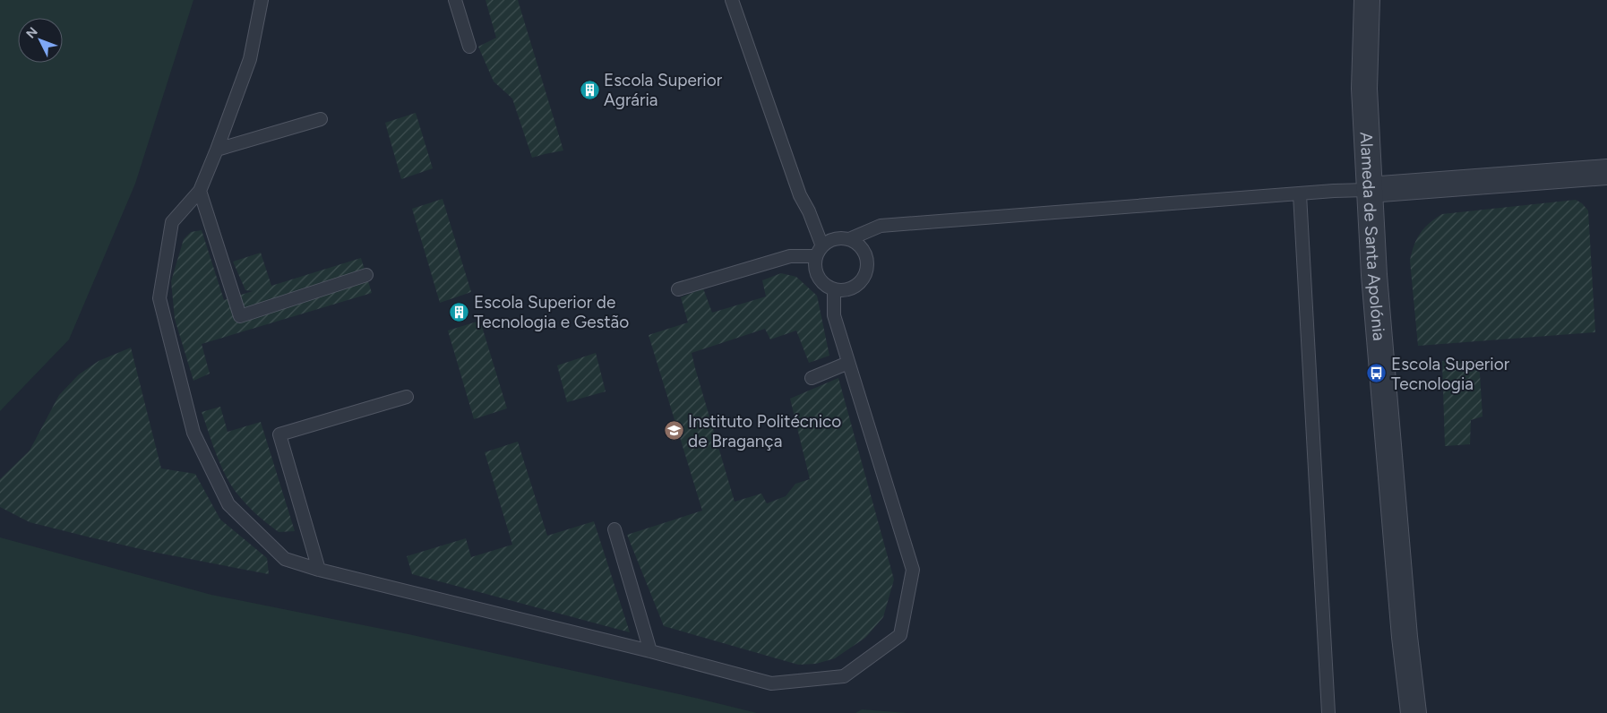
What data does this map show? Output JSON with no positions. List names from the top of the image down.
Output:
{
  "streets": {
    "street": ["Alameda de Santa Apolónia"]
  },
  "places": {
    "building": ["Escola Superior Agrária", "Escola Superior de Tecnologia e Gestão"],
    "bus stop": ["Escola Superior Tecnologia"],
    "school or university": ["Instituto Politécnico de Bragança"]
  },
  "north": "top left"
}
